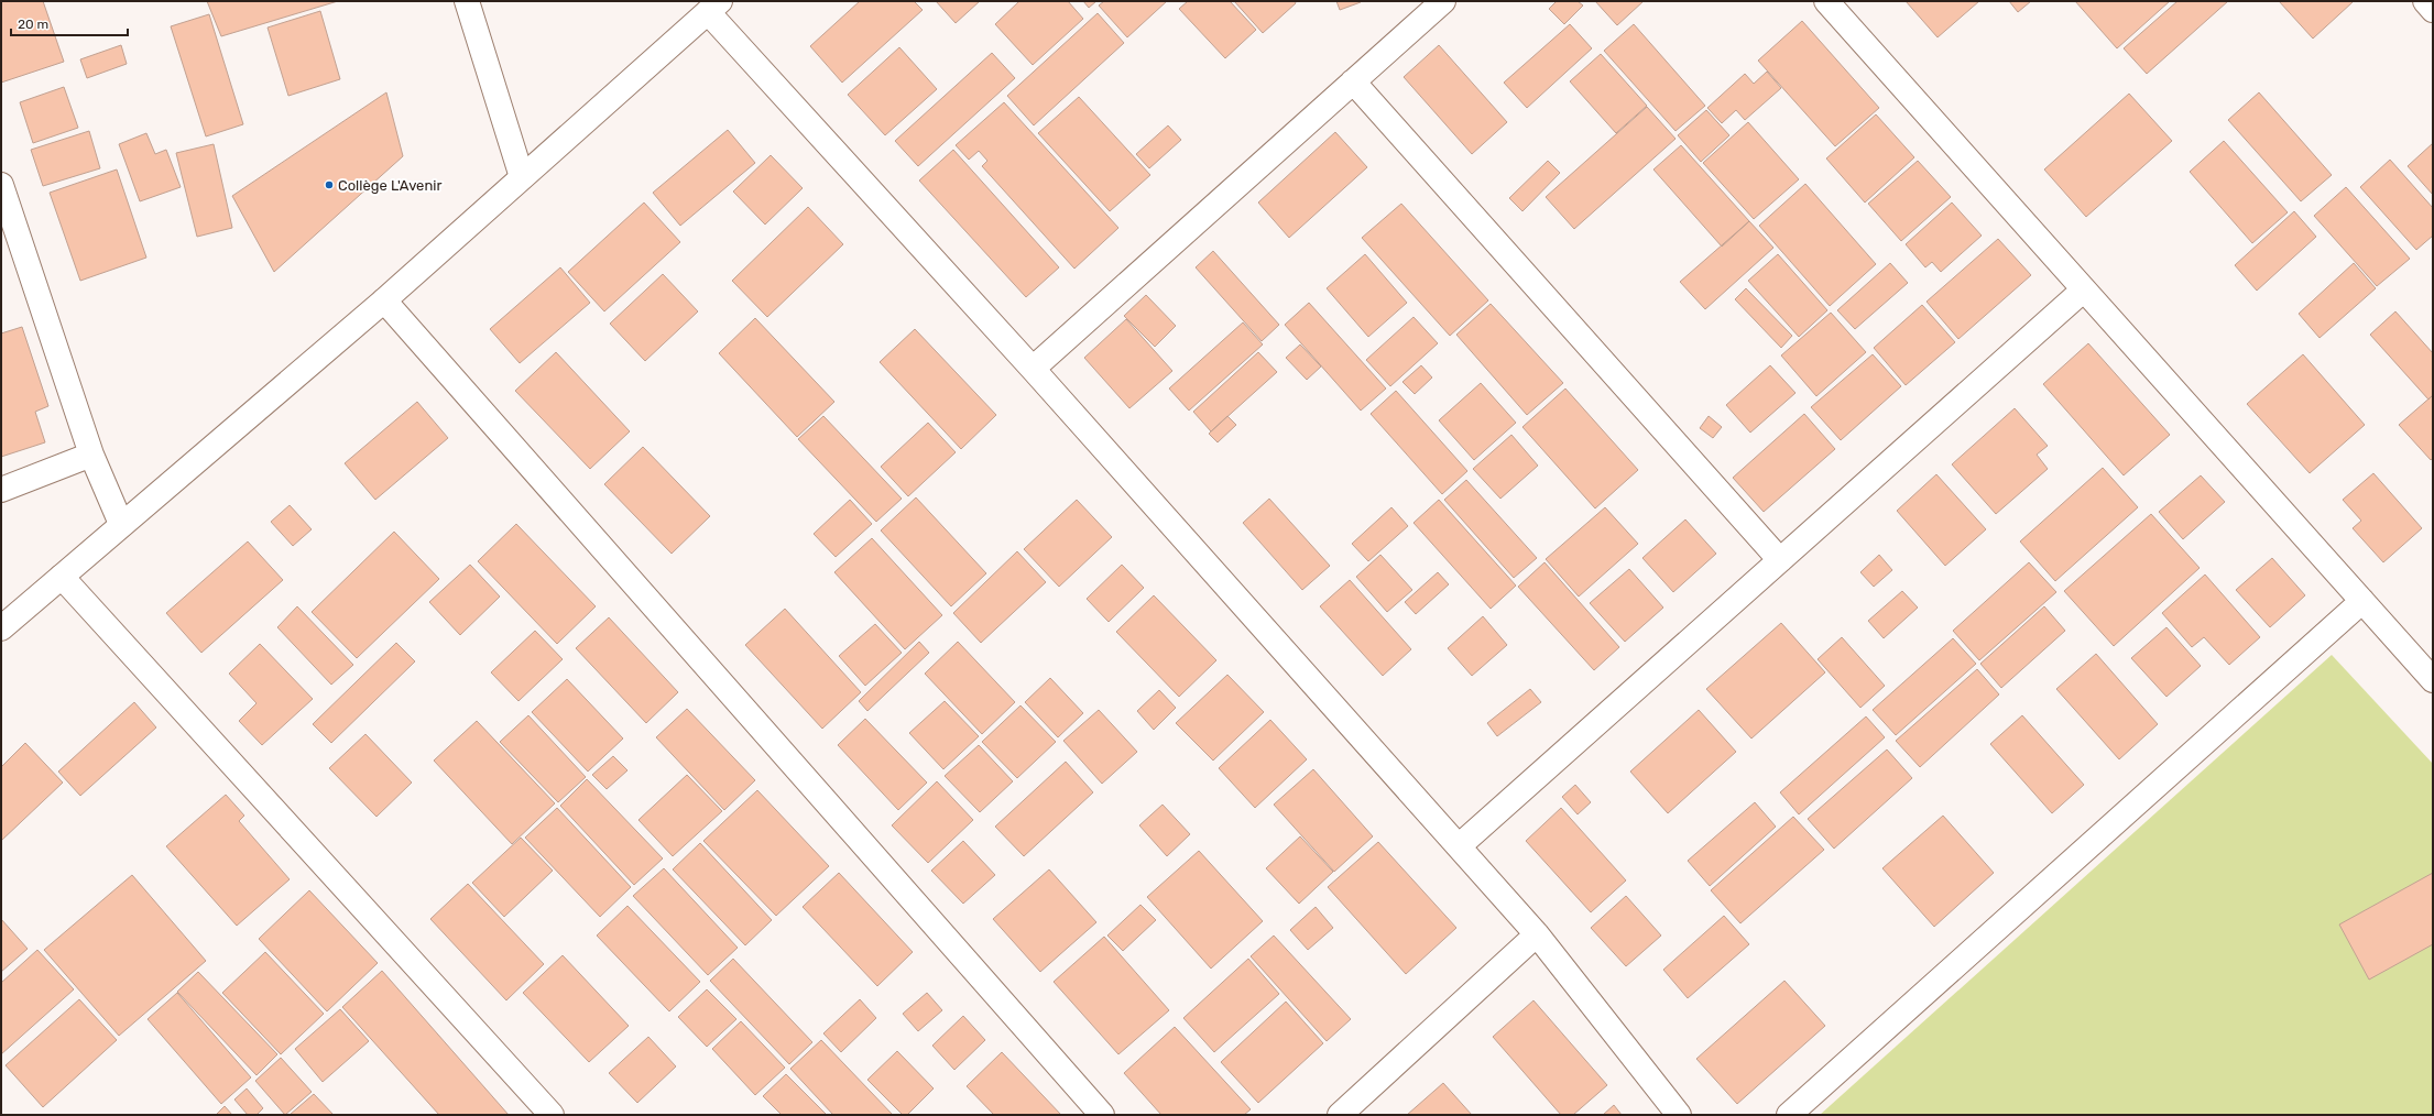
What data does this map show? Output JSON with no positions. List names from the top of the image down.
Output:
{
  "places": ["Collège L'Avenir"],
  "scale_bar": "20 m"
}
